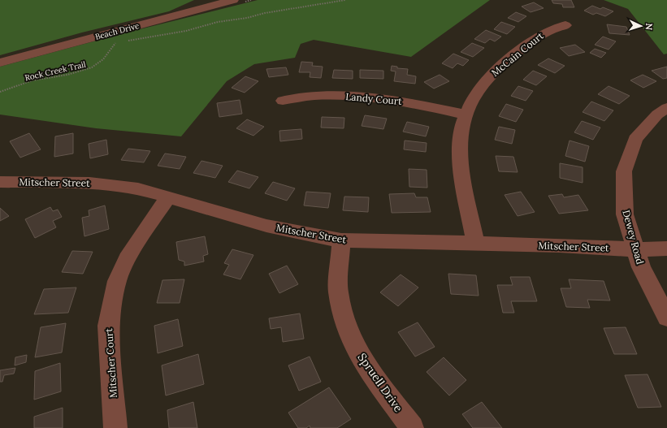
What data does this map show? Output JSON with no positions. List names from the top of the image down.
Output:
{
  "streets": {
    "street": [
      "Beach Drive",
      "McCain Court",
      "Landy Court",
      "Mitscher Street",
      "Dewey Road",
      "Mitscher Court",
      "Spruell Drive"
    ],
    "path": ["Rock Creek Trail"]
  },
  "crossings": [
    ["McCain Court", "Landy Court"],
    ["McCain Court", "Mitscher Street"],
    ["Mitscher Street", "Dewey Road"],
    ["Mitscher Street", "Mitscher Court"],
    ["Mitscher Street", "Spruell Drive"]
  ],
  "north": "right"
}
